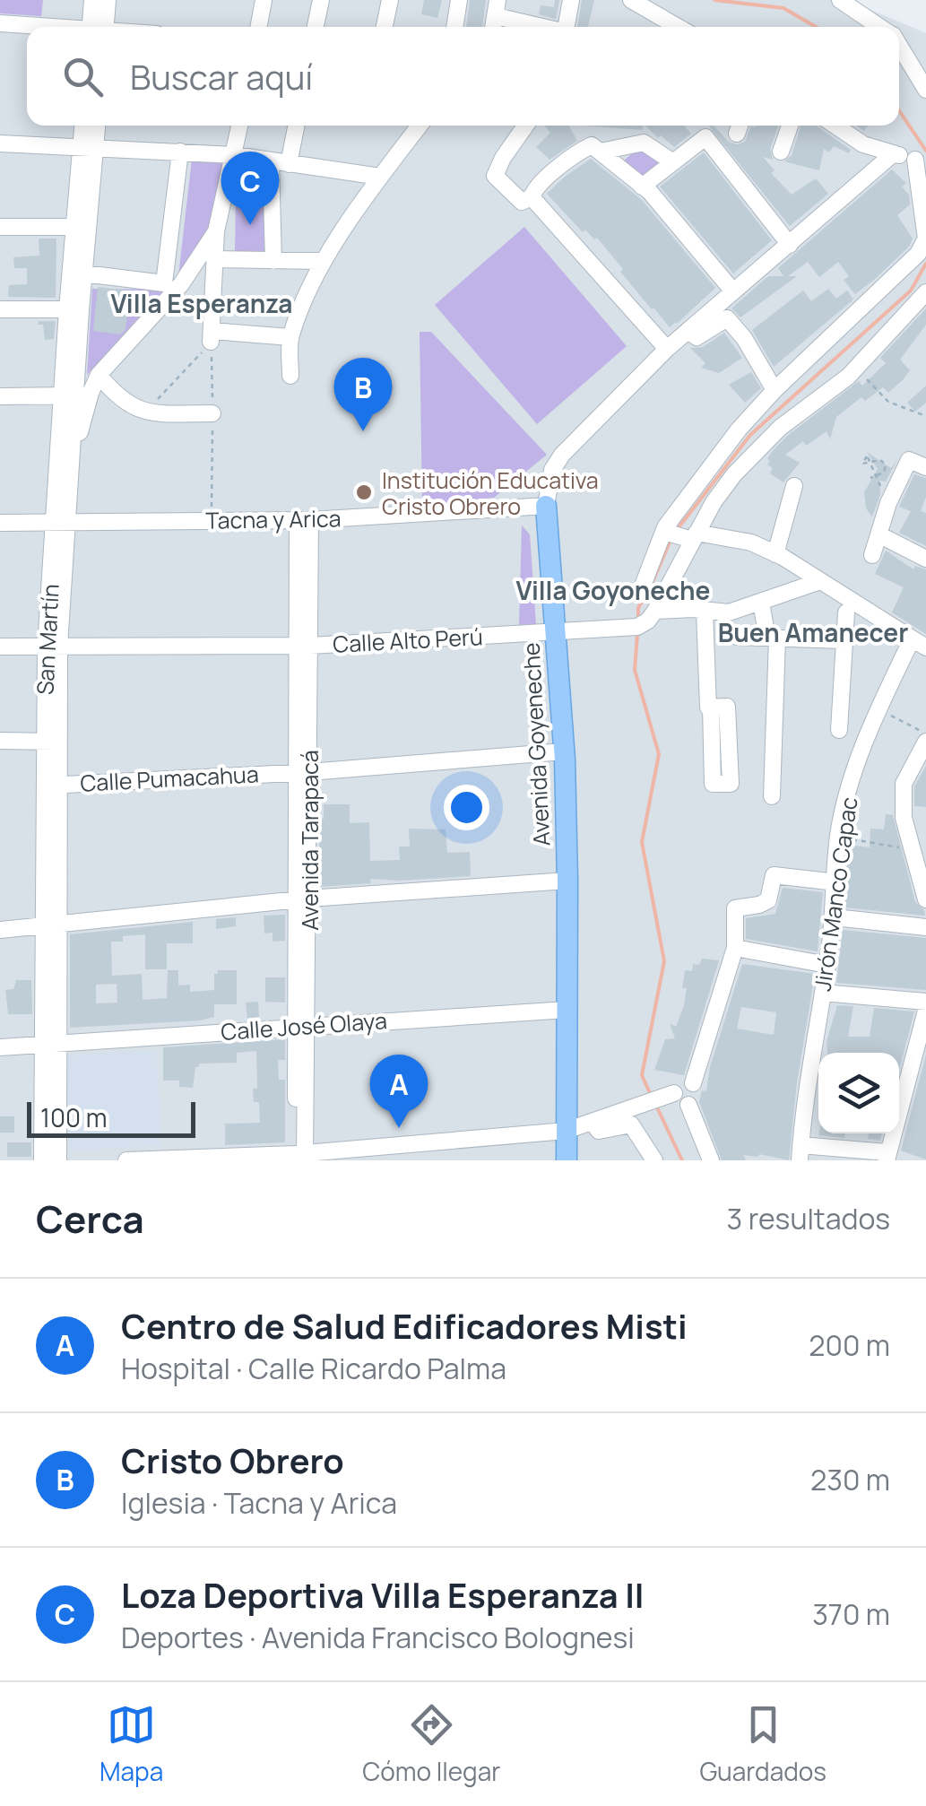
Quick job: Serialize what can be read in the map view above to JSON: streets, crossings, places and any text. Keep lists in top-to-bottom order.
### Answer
{
  "streets": {
    "main road": ["Avenida Goyeneche"],
    "street": [
      "Tacna y Arica",
      "San Martín",
      "Calle Alto Perú",
      "Calle Pumacahua",
      "Avenida Tarapacá",
      "Jirón Manco Capac",
      "Calle José Olaya"
    ]
  },
  "crossings": [
    ["Tacna y Arica", "San Martín"],
    ["Tacna y Arica", "Avenida Goyeneche"],
    ["Tacna y Arica", "Avenida Tarapacá"],
    ["San Martín", "Calle Alto Perú"],
    ["San Martín", "Calle Pumacahua"],
    ["San Martín", "Calle José Olaya"],
    ["Calle Alto Perú", "Avenida Goyeneche"],
    ["Calle Alto Perú", "Avenida Tarapacá"],
    ["Avenida Goyeneche", "Calle Pumacahua"],
    ["Avenida Goyeneche", "Calle José Olaya"],
    ["Calle Pumacahua", "Avenida Tarapacá"],
    ["Avenida Tarapacá", "Calle José Olaya"]
  ],
  "districts": ["Villa Esperanza", "Villa Goyoneche", "Buen Amanecer"],
  "places": ["Institución Educativa Cristo Obrero"],
  "scale_bar": "100 m",
  "page": {
    "search": "Buscar aquí",
    "pins": ["C", "B", "A"],
    "scale": "100 m",
    "heading": ["Cerca", "3 resultados"],
    "list": [
      {
        "mark": "A",
        "name": "Centro de Salud Edificadores Misti",
        "note": "Hospital · Calle Ricardo Palma",
        "value": "200 m"
      },
      {
        "mark": "B",
        "name": "Cristo Obrero",
        "note": "Iglesia · Tacna y Arica",
        "value": "230 m"
      },
      {
        "mark": "C",
        "name": "Loza Deportiva Villa Esperanza II",
        "note": "Deportes · Avenida Francisco Bolognesi",
        "value": "370 m"
      }
    ],
    "nav": ["Mapa", "Cómo llegar", "Guardados"]
  }
}
